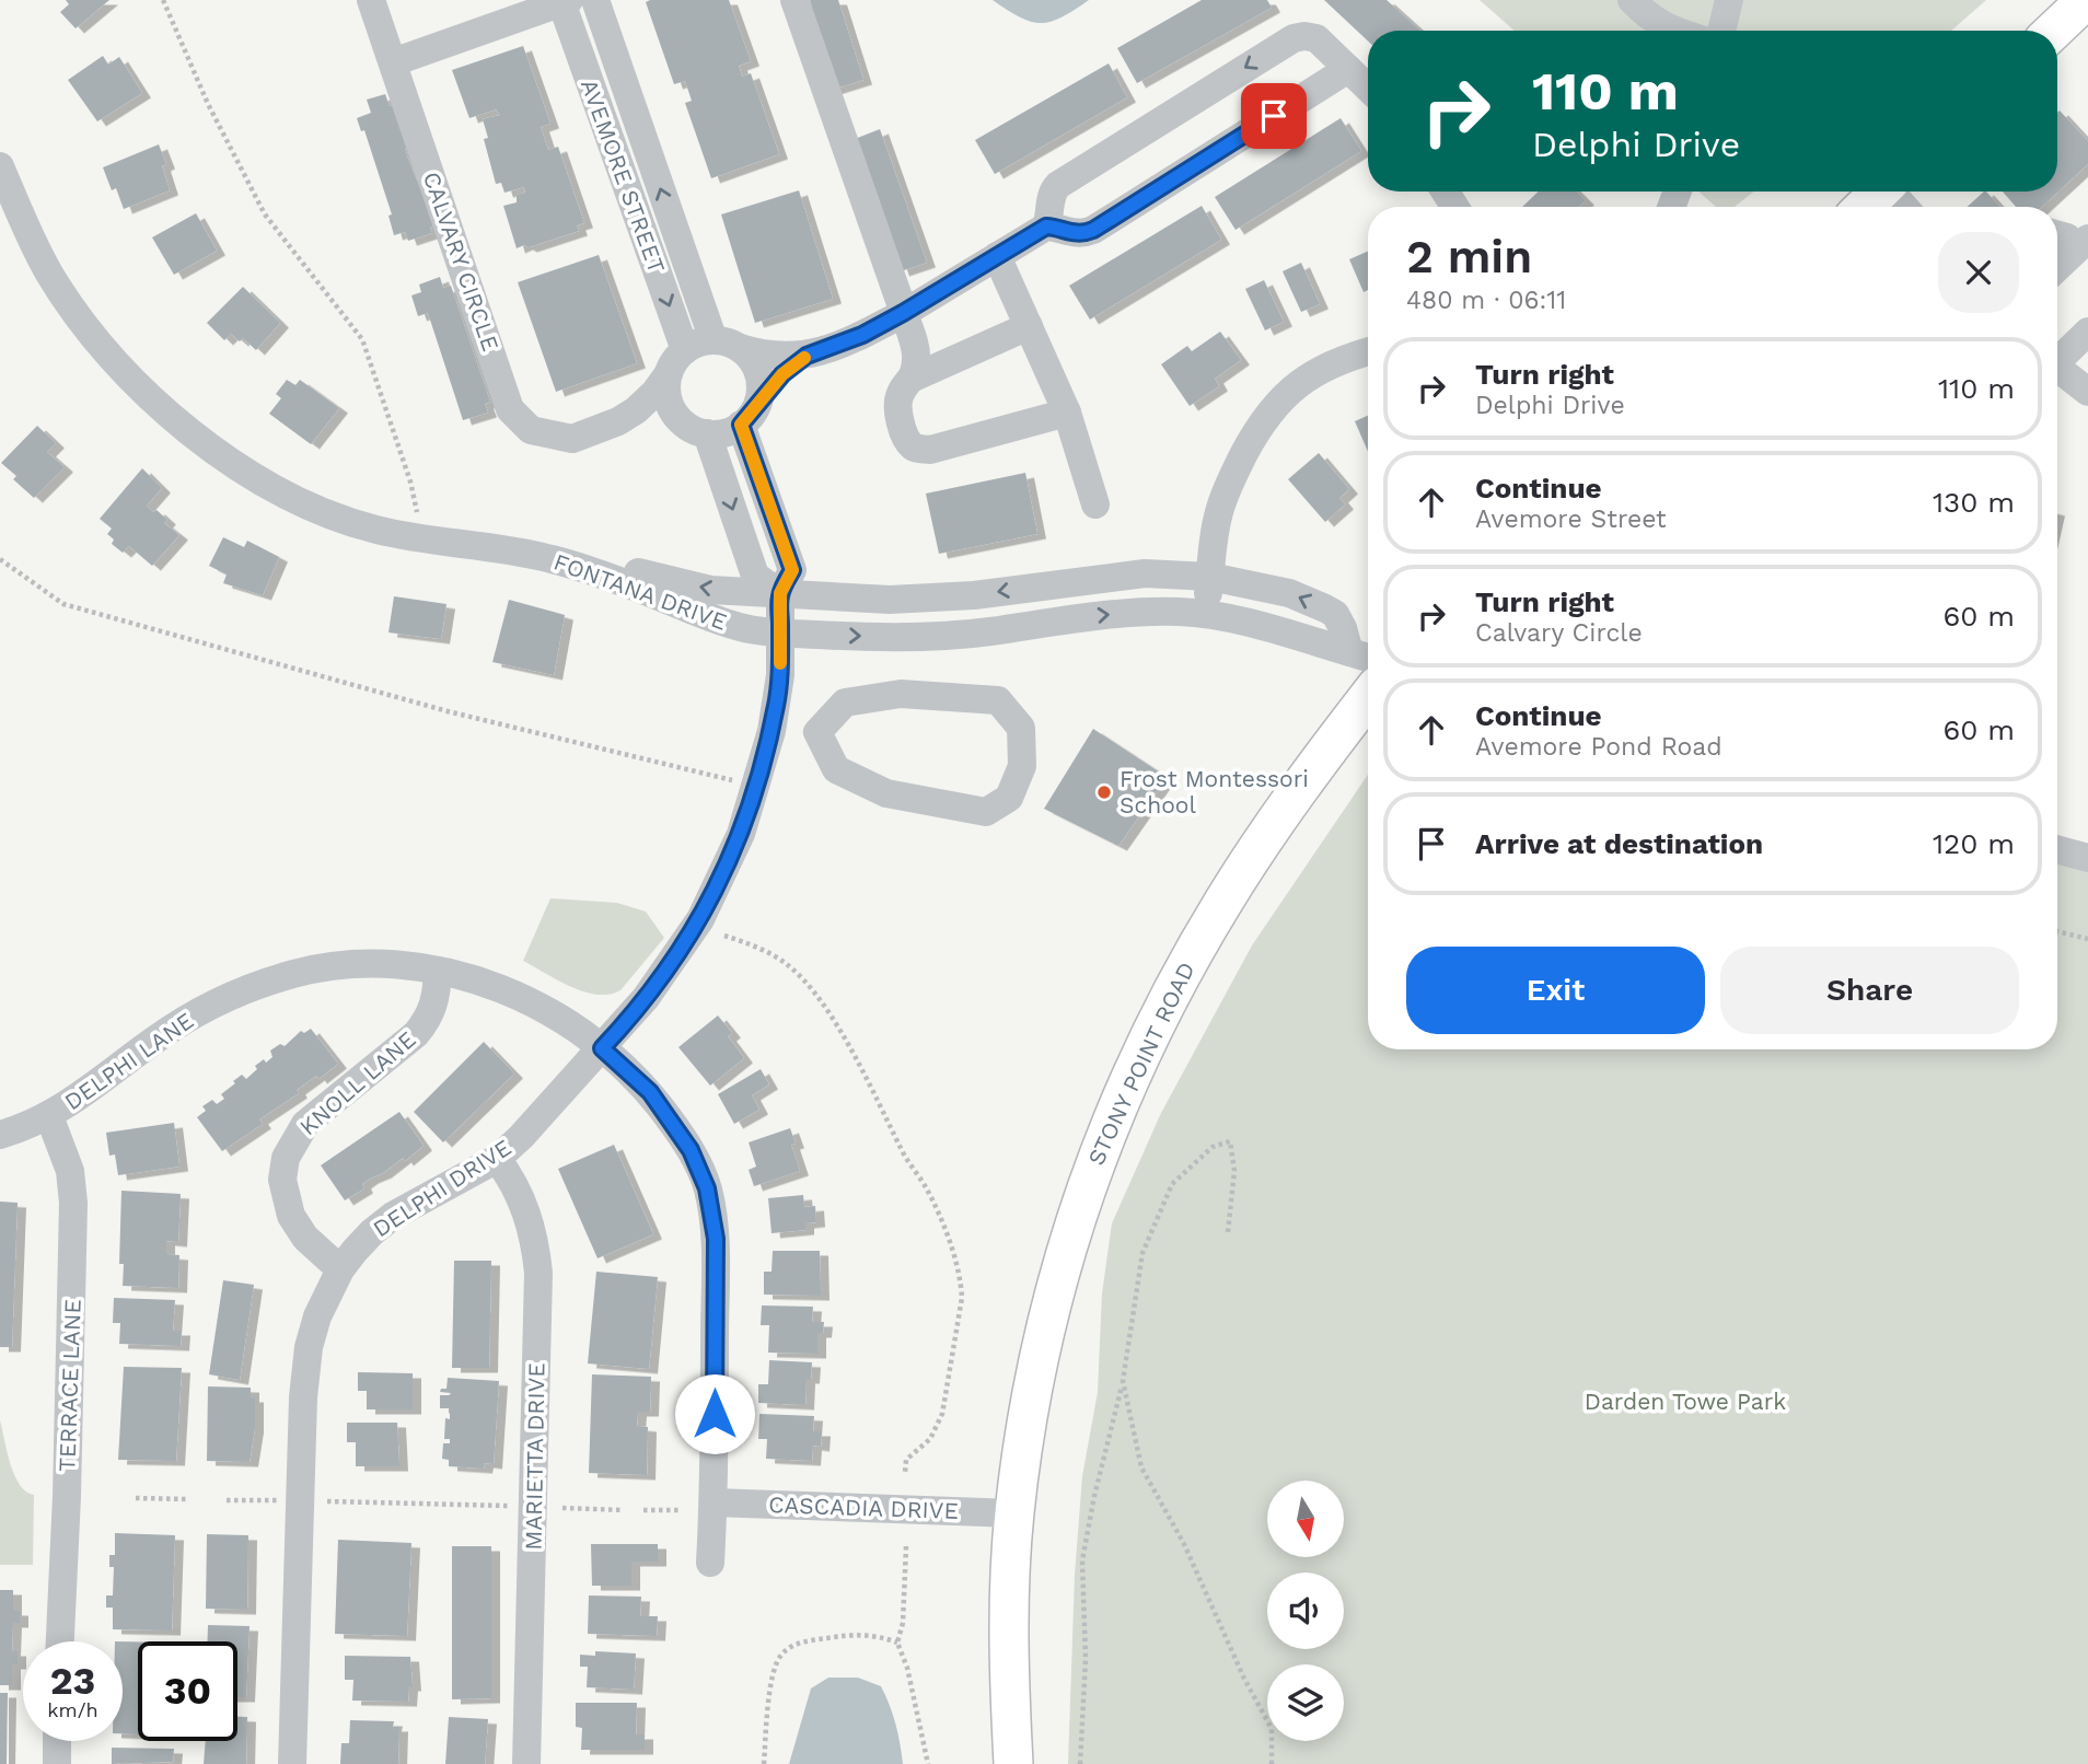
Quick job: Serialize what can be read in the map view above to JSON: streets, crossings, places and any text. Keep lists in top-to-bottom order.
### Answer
{
  "streets": {
    "main road": ["STONY POINT ROAD"],
    "street": [
      "AVEMORE STREET",
      "CALVARY CIRCLE",
      "FONTANA DRIVE",
      "DELPHI LANE",
      "KNOLL LANE",
      "DELPHI DRIVE",
      "TERRACE LANE",
      "MARIETTA DRIVE",
      "CASCADIA DRIVE"
    ]
  },
  "crossings": [
    ["AVEMORE STREET", "CALVARY CIRCLE"],
    ["FONTANA DRIVE", "DELPHI DRIVE"],
    ["DELPHI LANE", "KNOLL LANE"],
    ["DELPHI LANE", "DELPHI DRIVE"],
    ["DELPHI LANE", "TERRACE LANE"],
    ["DELPHI LANE", "CASCADIA DRIVE"],
    ["STONY POINT ROAD", "CASCADIA DRIVE"],
    ["KNOLL LANE", "DELPHI DRIVE"],
    ["DELPHI DRIVE", "MARIETTA DRIVE"]
  ],
  "parks": ["Darden Towe Park"],
  "places": ["Frost Montessori School"],
  "north": "bottom",
  "page": {
    "turn": ["110 m", "Delphi Drive"],
    "heading": ["2 min", "480 m · 06:11"],
    "list": [
      {
        "name": "Turn right",
        "note": "Delphi Drive",
        "value": "110 m"
      },
      {
        "name": "Continue",
        "note": "Avemore Street",
        "value": "130 m"
      },
      {
        "name": "Turn right",
        "note": "Calvary Circle",
        "value": "60 m"
      },
      {
        "name": "Continue",
        "note": "Avemore Pond Road",
        "value": "60 m"
      },
      {
        "name": "Arrive at destination",
        "value": "120 m"
      }
    ],
    "buttons": ["Exit", "Share"],
    "speed": "23 km/h",
    "limit": "30"
  }
}
